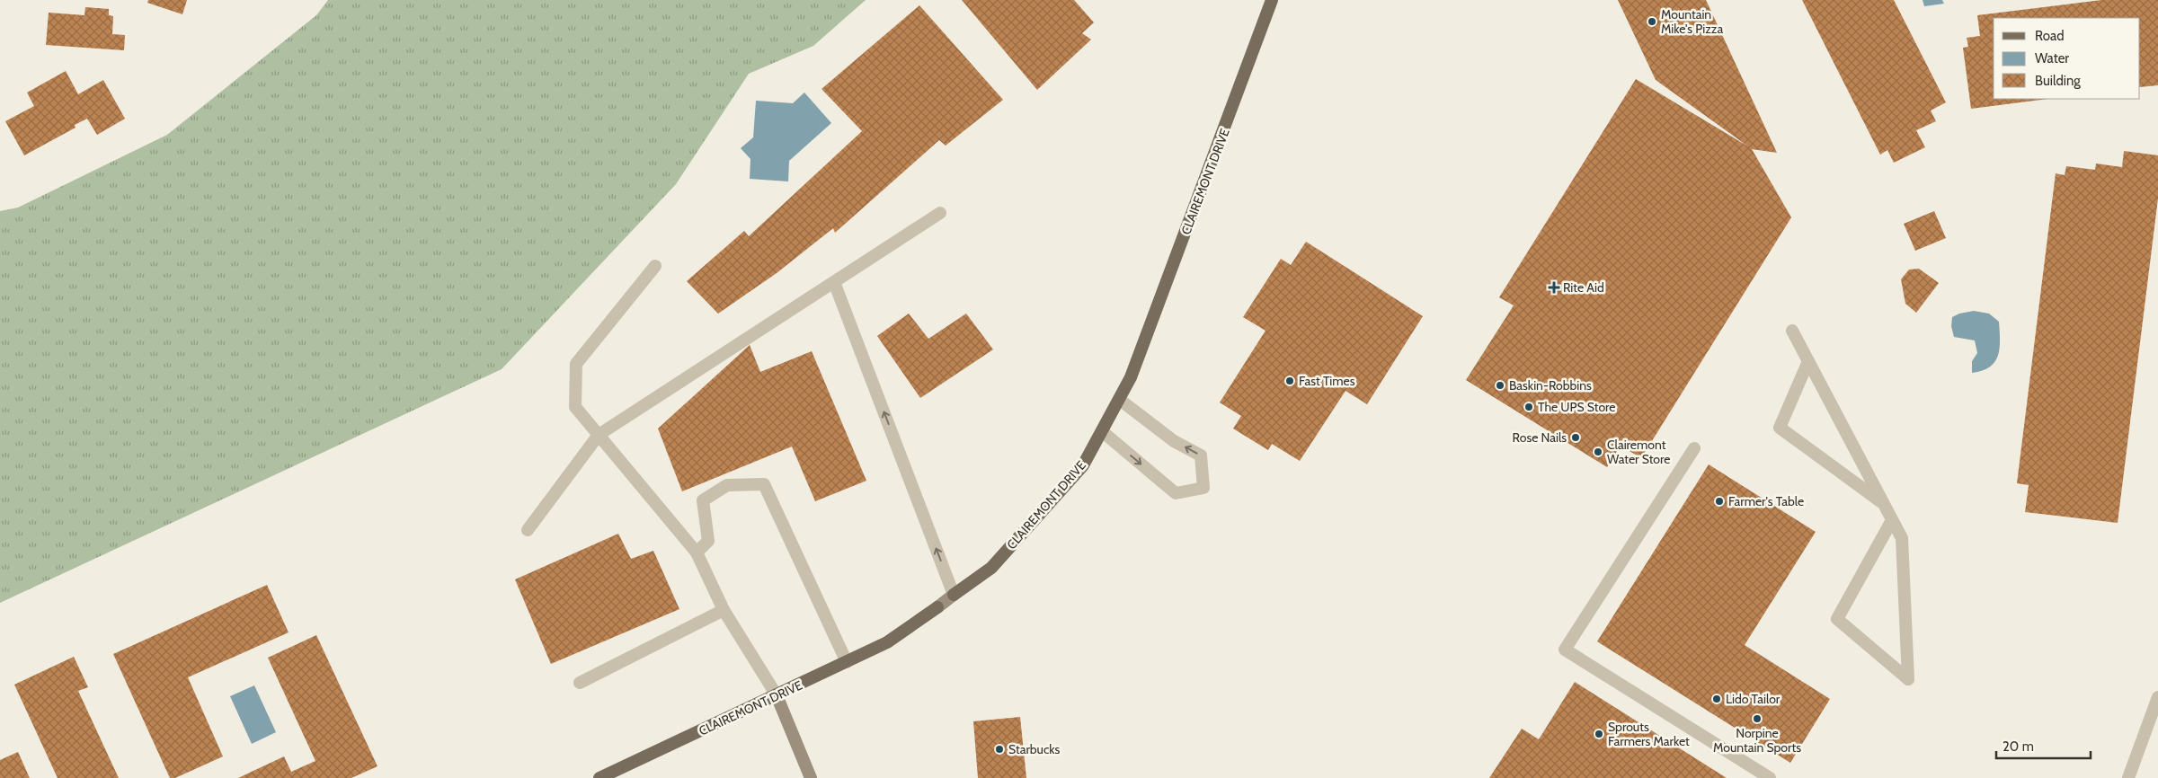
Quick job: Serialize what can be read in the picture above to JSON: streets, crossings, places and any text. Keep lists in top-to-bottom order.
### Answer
{
  "streets": {
    "main road": ["CLAIREMONT DRIVE"]
  },
  "places": {
    "other": [
      "Mountain Mike's Pizza",
      "Fast Times",
      "Baskin-Robbins",
      "The UPS Store",
      "Rose Nails",
      "Clairemont Water Store",
      "Farmer's Table",
      "Lido Tailor",
      "Norpine Mountain Sports",
      "Sprouts Farmers Market",
      "Starbucks"
    ],
    "health": ["Rite Aid"]
  },
  "legend": ["Road", "Water", "Building"],
  "scale_bar": "20 m"
}
